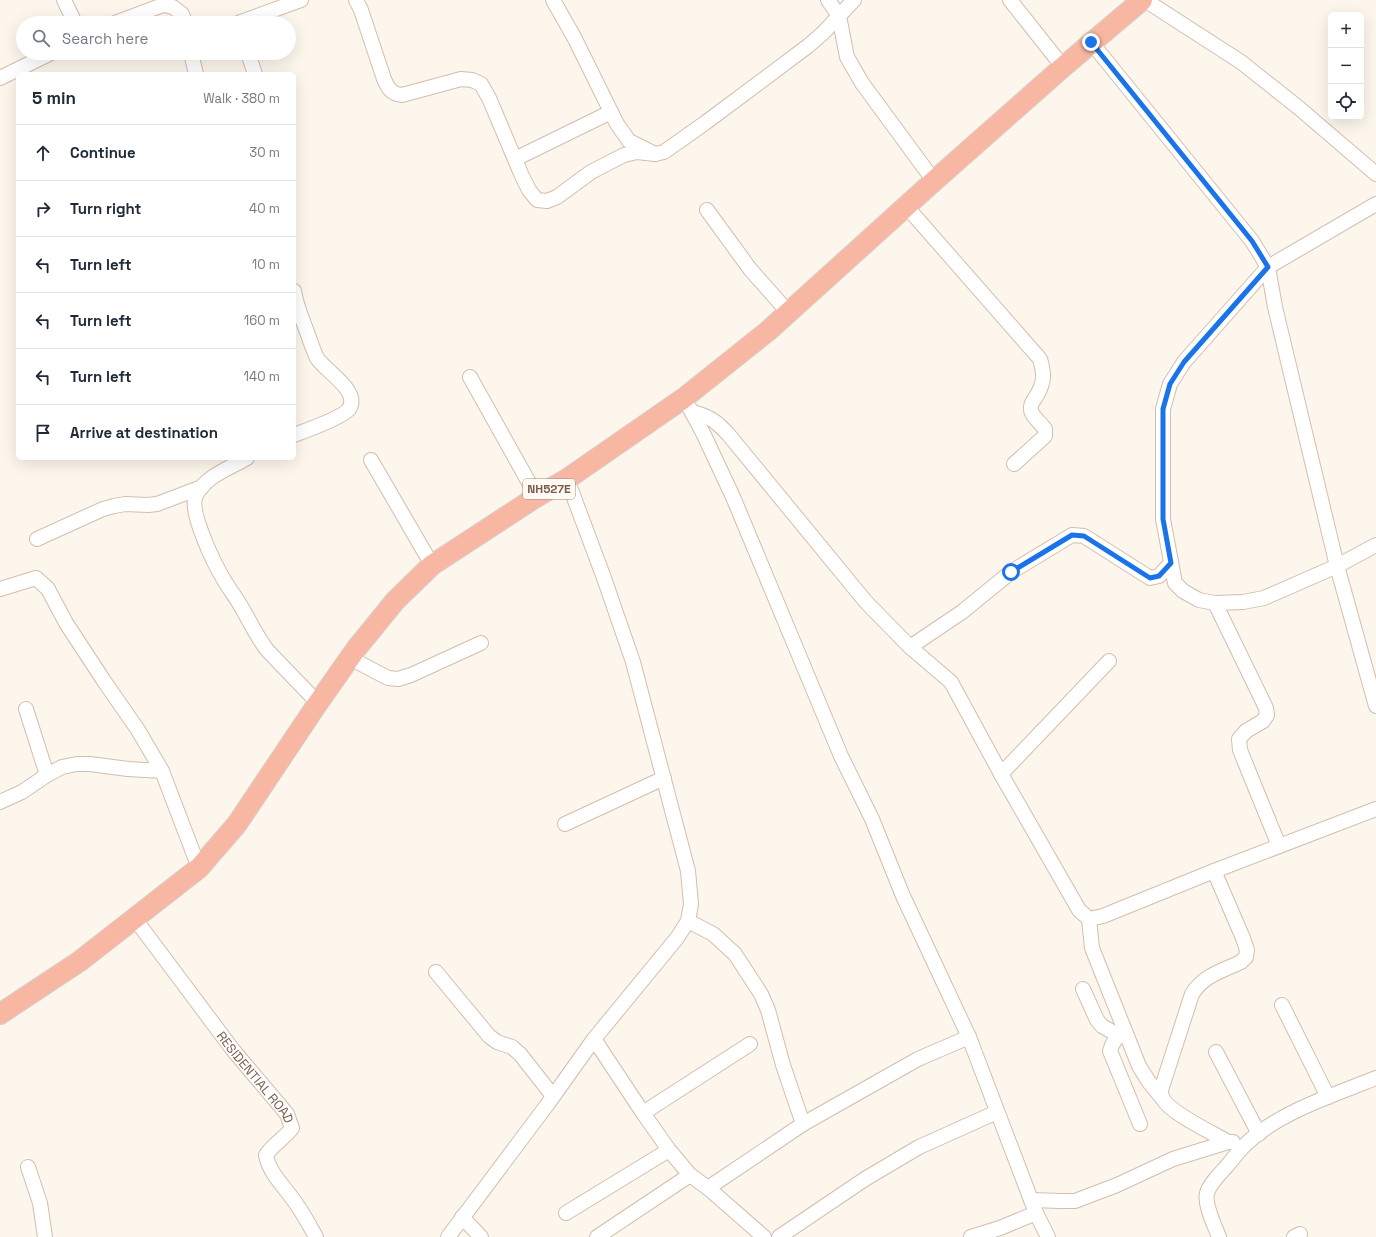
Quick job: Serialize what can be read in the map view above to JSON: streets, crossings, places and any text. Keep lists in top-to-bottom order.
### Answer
{
  "streets": {
    "highway": ["NH527E"],
    "street": ["RESIDENTIAL ROAD"]
  },
  "crossings": [
    ["NH527E", "RESIDENTIAL ROAD"]
  ],
  "page": {
    "map_buttons": ["+", "−"],
    "search": "Search here",
    "heading": ["5 min", "Walk · 380 m"],
    "list": [
      ["Continue", "30 m"],
      ["Turn right", "40 m"],
      ["Turn left", "10 m"],
      ["Turn left", "160 m"],
      ["Turn left", "140 m"],
      "Arrive at destination"
    ]
  }
}
